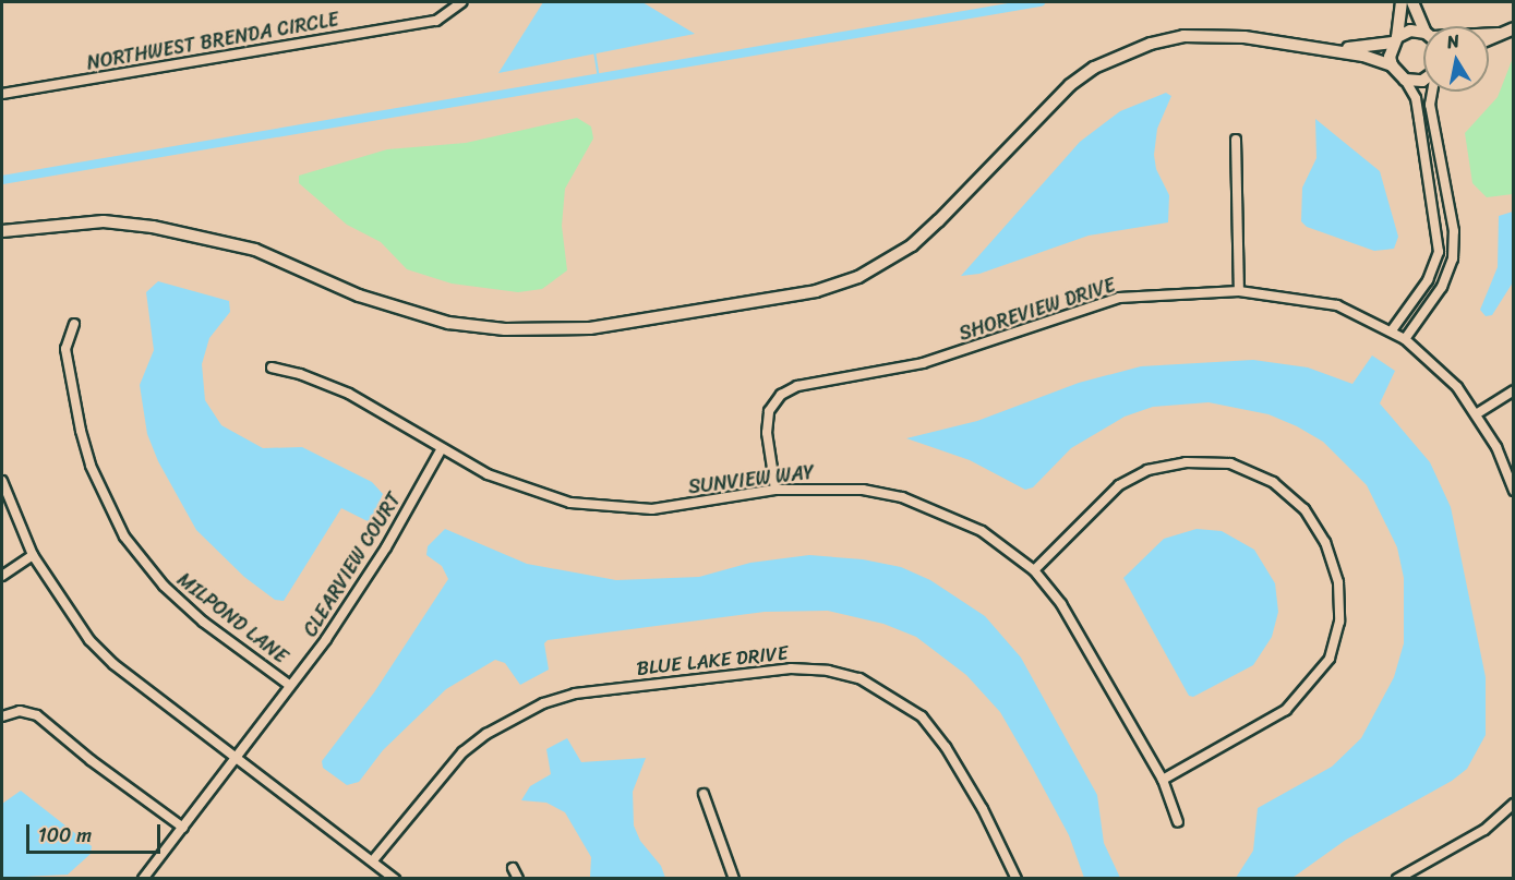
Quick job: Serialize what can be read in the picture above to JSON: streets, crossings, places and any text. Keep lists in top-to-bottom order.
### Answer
{
  "streets": {
    "street": [
      "NORTHWEST BRENDA CIRCLE",
      "SHOREVIEW DRIVE",
      "SUNVIEW WAY",
      "CLEARVIEW COURT",
      "MILPOND LANE",
      "BLUE LAKE DRIVE"
    ]
  },
  "crossings": [
    ["SHOREVIEW DRIVE", "SUNVIEW WAY"],
    ["SUNVIEW WAY", "CLEARVIEW COURT"],
    ["CLEARVIEW COURT", "MILPOND LANE"]
  ],
  "scale_bar": "100 m",
  "north": "top"
}
